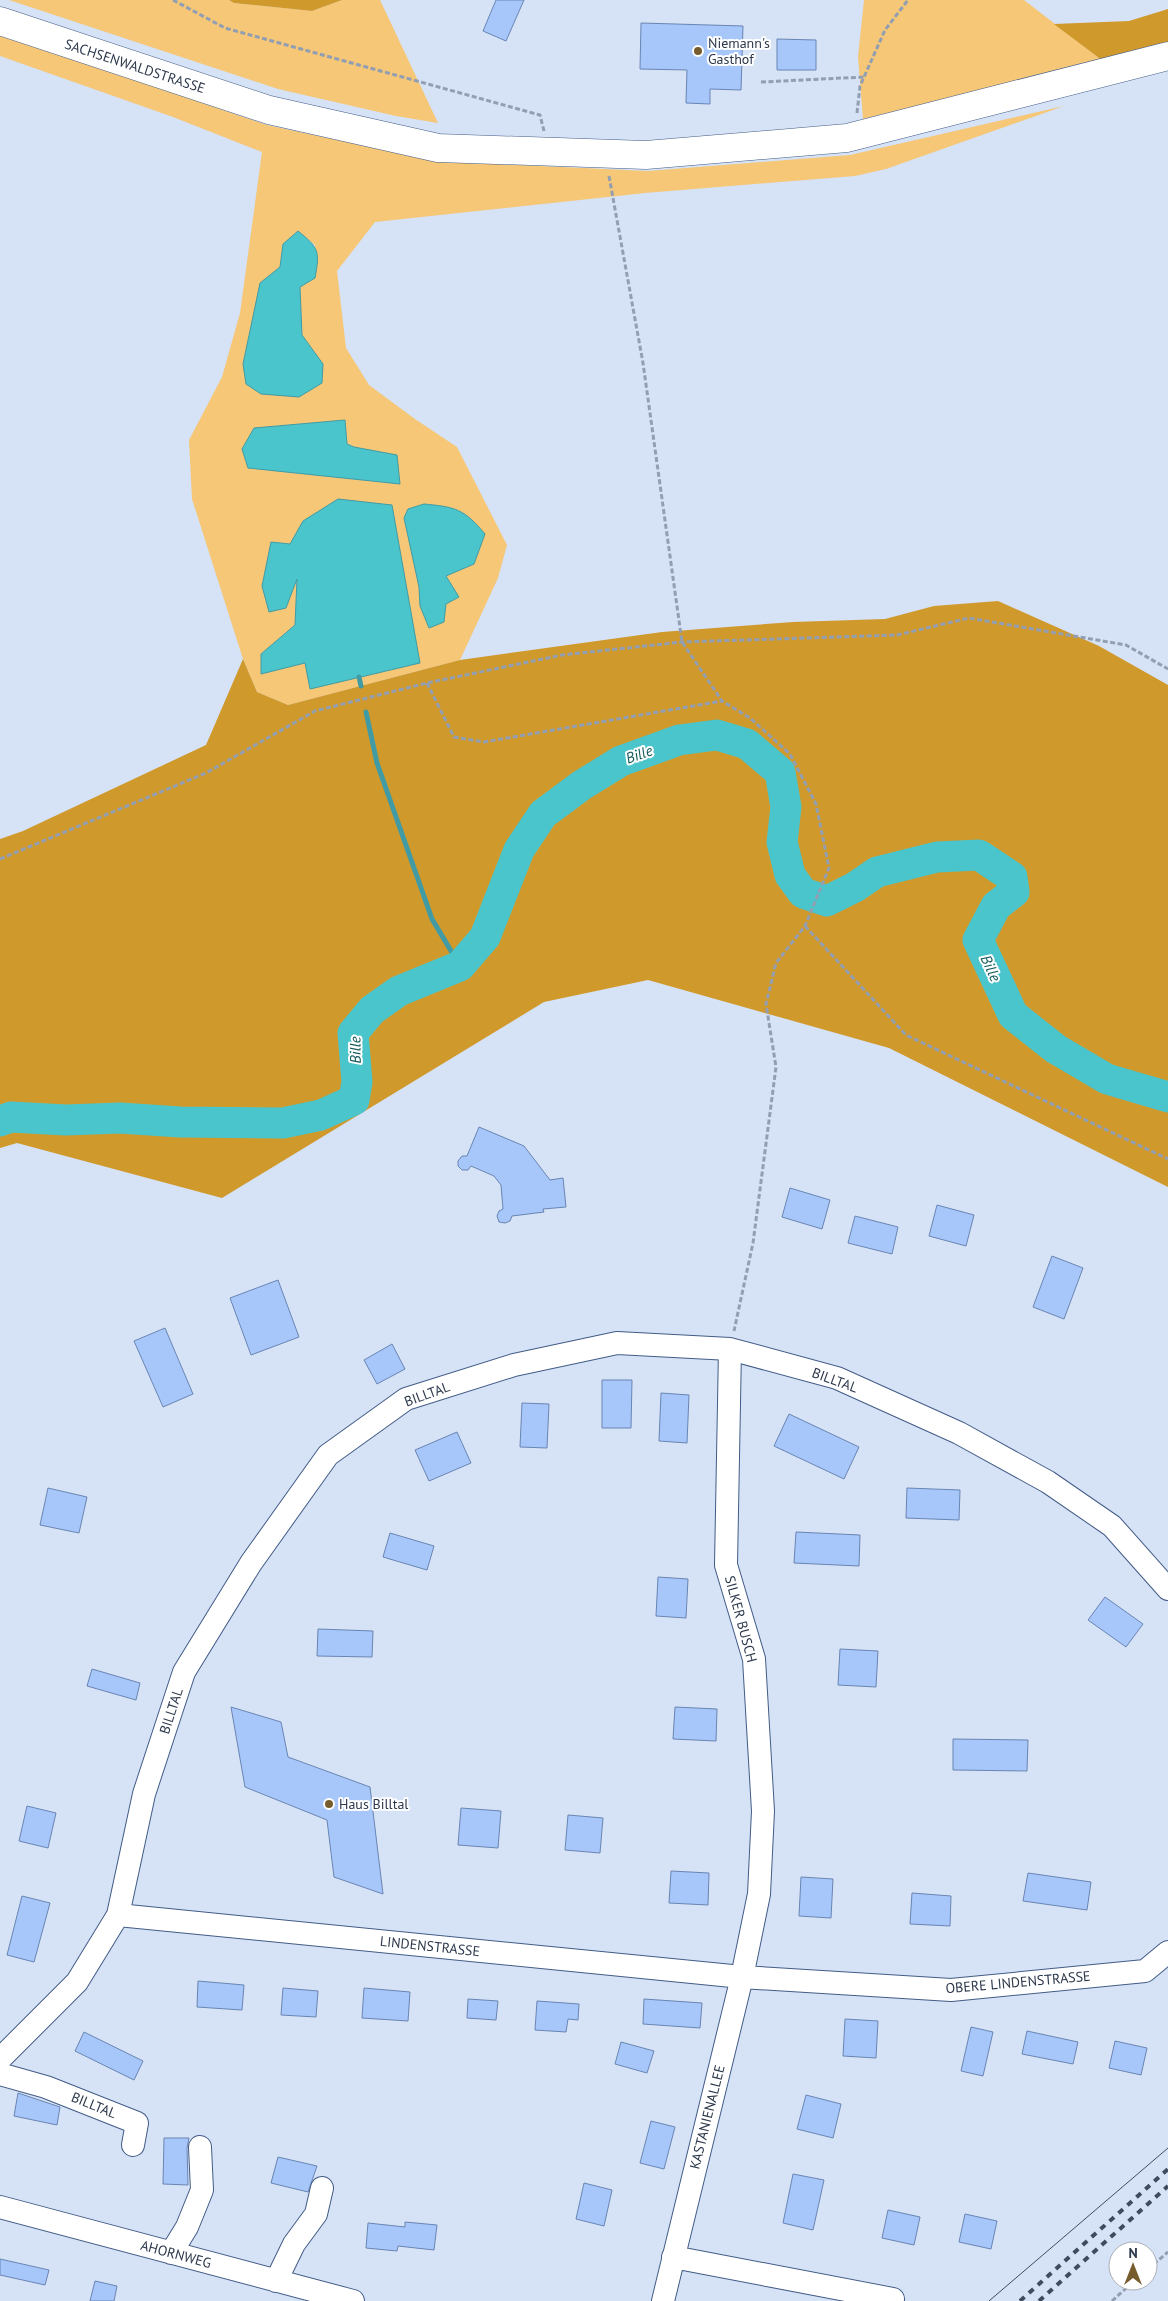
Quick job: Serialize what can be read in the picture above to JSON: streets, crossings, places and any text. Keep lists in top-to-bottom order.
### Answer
{
  "streets": {
    "main road": ["SACHSENWALDSTRASSE"],
    "street": [
      "BILLTAL",
      "SILKER BUSCH",
      "LINDENSTRASSE",
      "OBERE LINDENSTRASSE",
      "KASTANIENALLEE",
      "AHORNWEG"
    ]
  },
  "crossings": [
    ["BILLTAL", "SILKER BUSCH"],
    ["BILLTAL", "LINDENSTRASSE"],
    ["SILKER BUSCH", "LINDENSTRASSE"],
    ["SILKER BUSCH", "OBERE LINDENSTRASSE"],
    ["SILKER BUSCH", "KASTANIENALLEE"],
    ["LINDENSTRASSE", "OBERE LINDENSTRASSE"],
    ["LINDENSTRASSE", "KASTANIENALLEE"],
    ["OBERE LINDENSTRASSE", "KASTANIENALLEE"]
  ],
  "water": ["Bille"],
  "places": ["Niemann's Gasthof", "Haus Billtal"],
  "north": "top"
}
